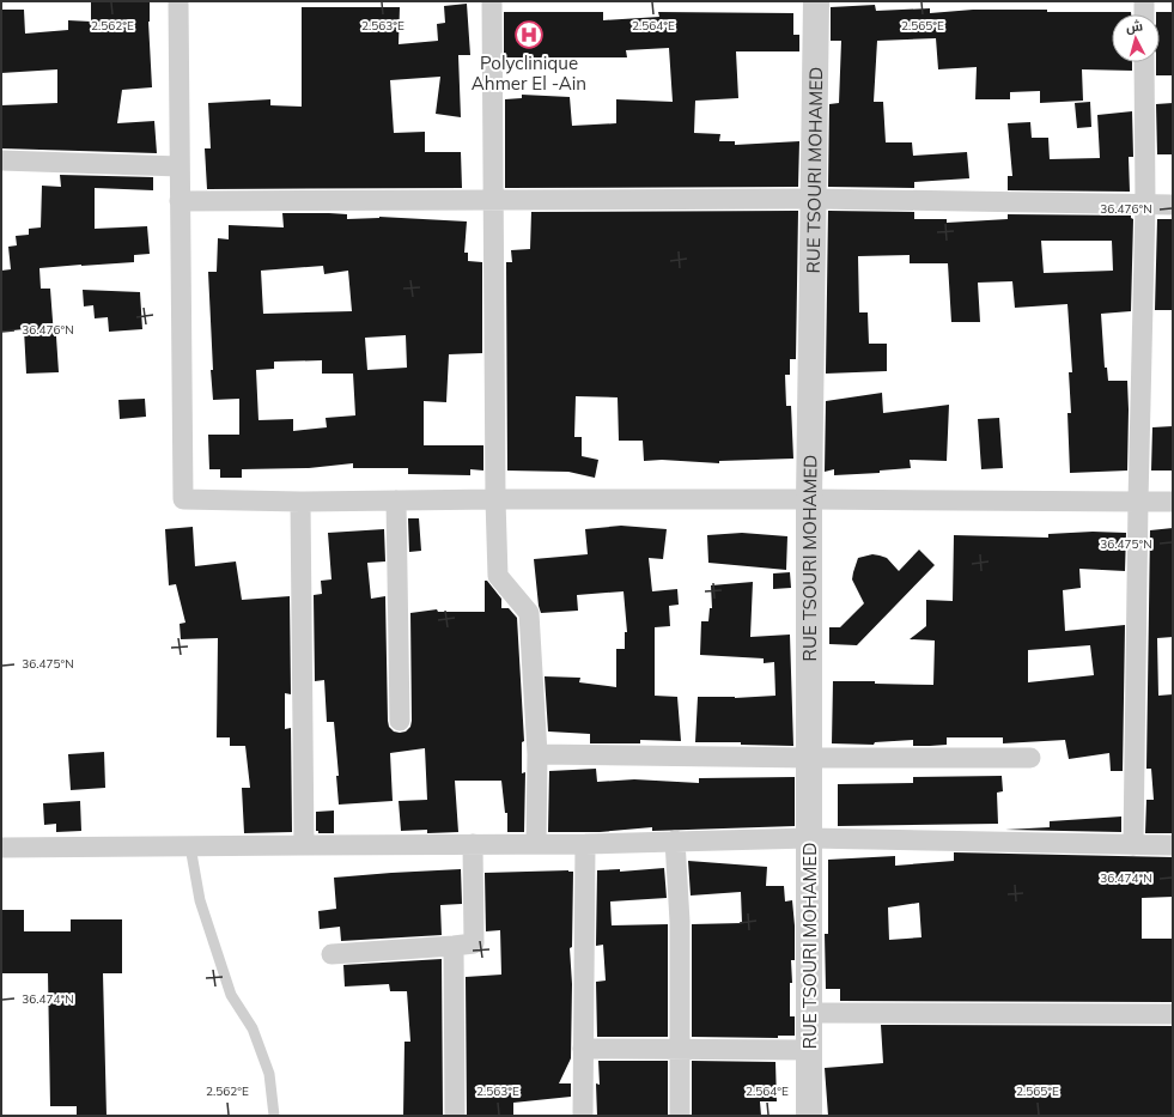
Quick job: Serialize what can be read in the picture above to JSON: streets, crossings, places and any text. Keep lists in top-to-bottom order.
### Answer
{
  "streets": {
    "street": ["RUE TSOURI MOHAMED"]
  },
  "places": {
    "hospital": ["Polyclinique Ahmer El -Ain"]
  },
  "north": "top",
  "coordinates": [
    "2.562°E",
    "2.563°E",
    "2.564°E",
    "2.565°E",
    "36.476°N",
    "36.475°N",
    "36.474°N"
  ]
}
